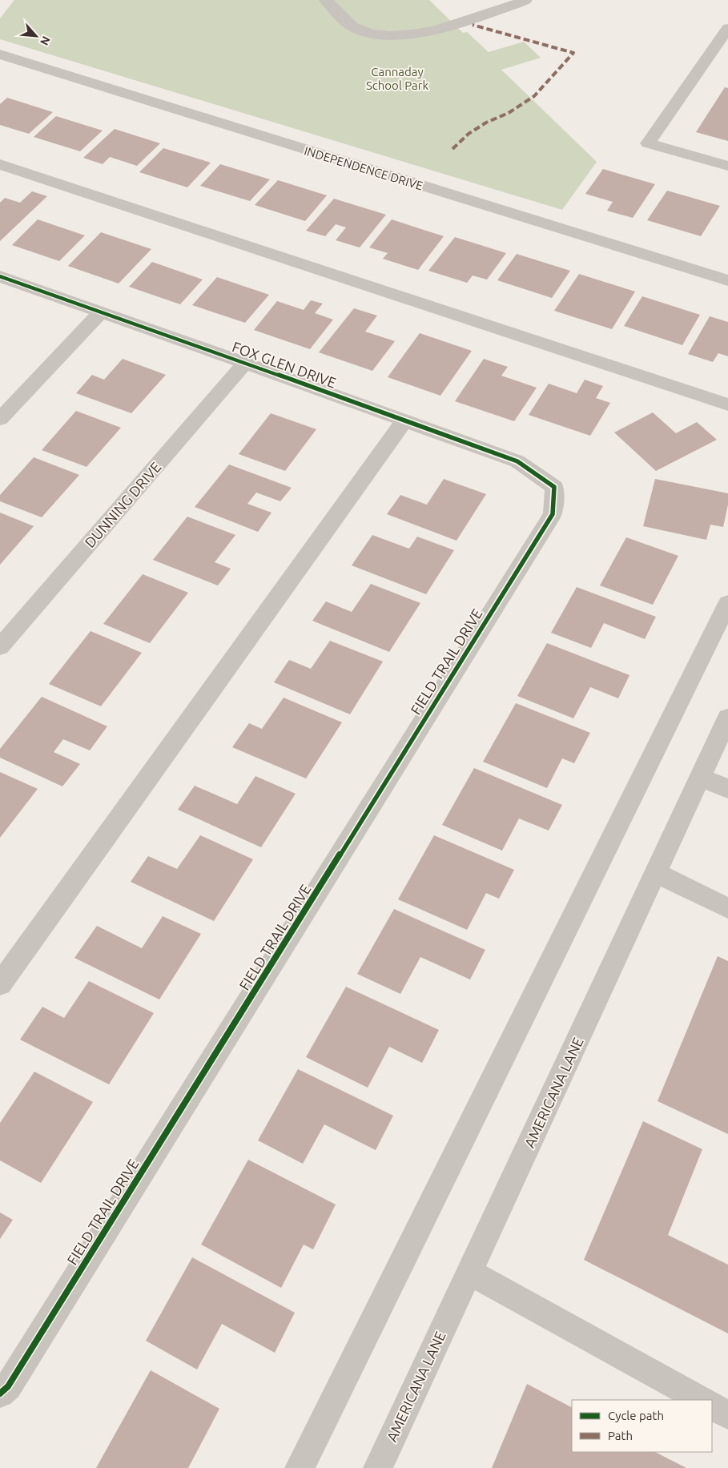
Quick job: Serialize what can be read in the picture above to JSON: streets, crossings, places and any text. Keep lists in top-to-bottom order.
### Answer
{
  "streets": {
    "street": [
      "INDEPENDENCE DRIVE",
      "FOX GLEN DRIVE",
      "DUNNING DRIVE",
      "FIELD TRAIL DRIVE",
      "AMERICANA LANE"
    ]
  },
  "crossings": [
    ["FOX GLEN DRIVE", "DUNNING DRIVE"],
    ["FOX GLEN DRIVE", "FIELD TRAIL DRIVE"]
  ],
  "parks": ["Cannaday School Park"],
  "legend": ["Cycle path", "Path"],
  "north": "bottom right"
}
